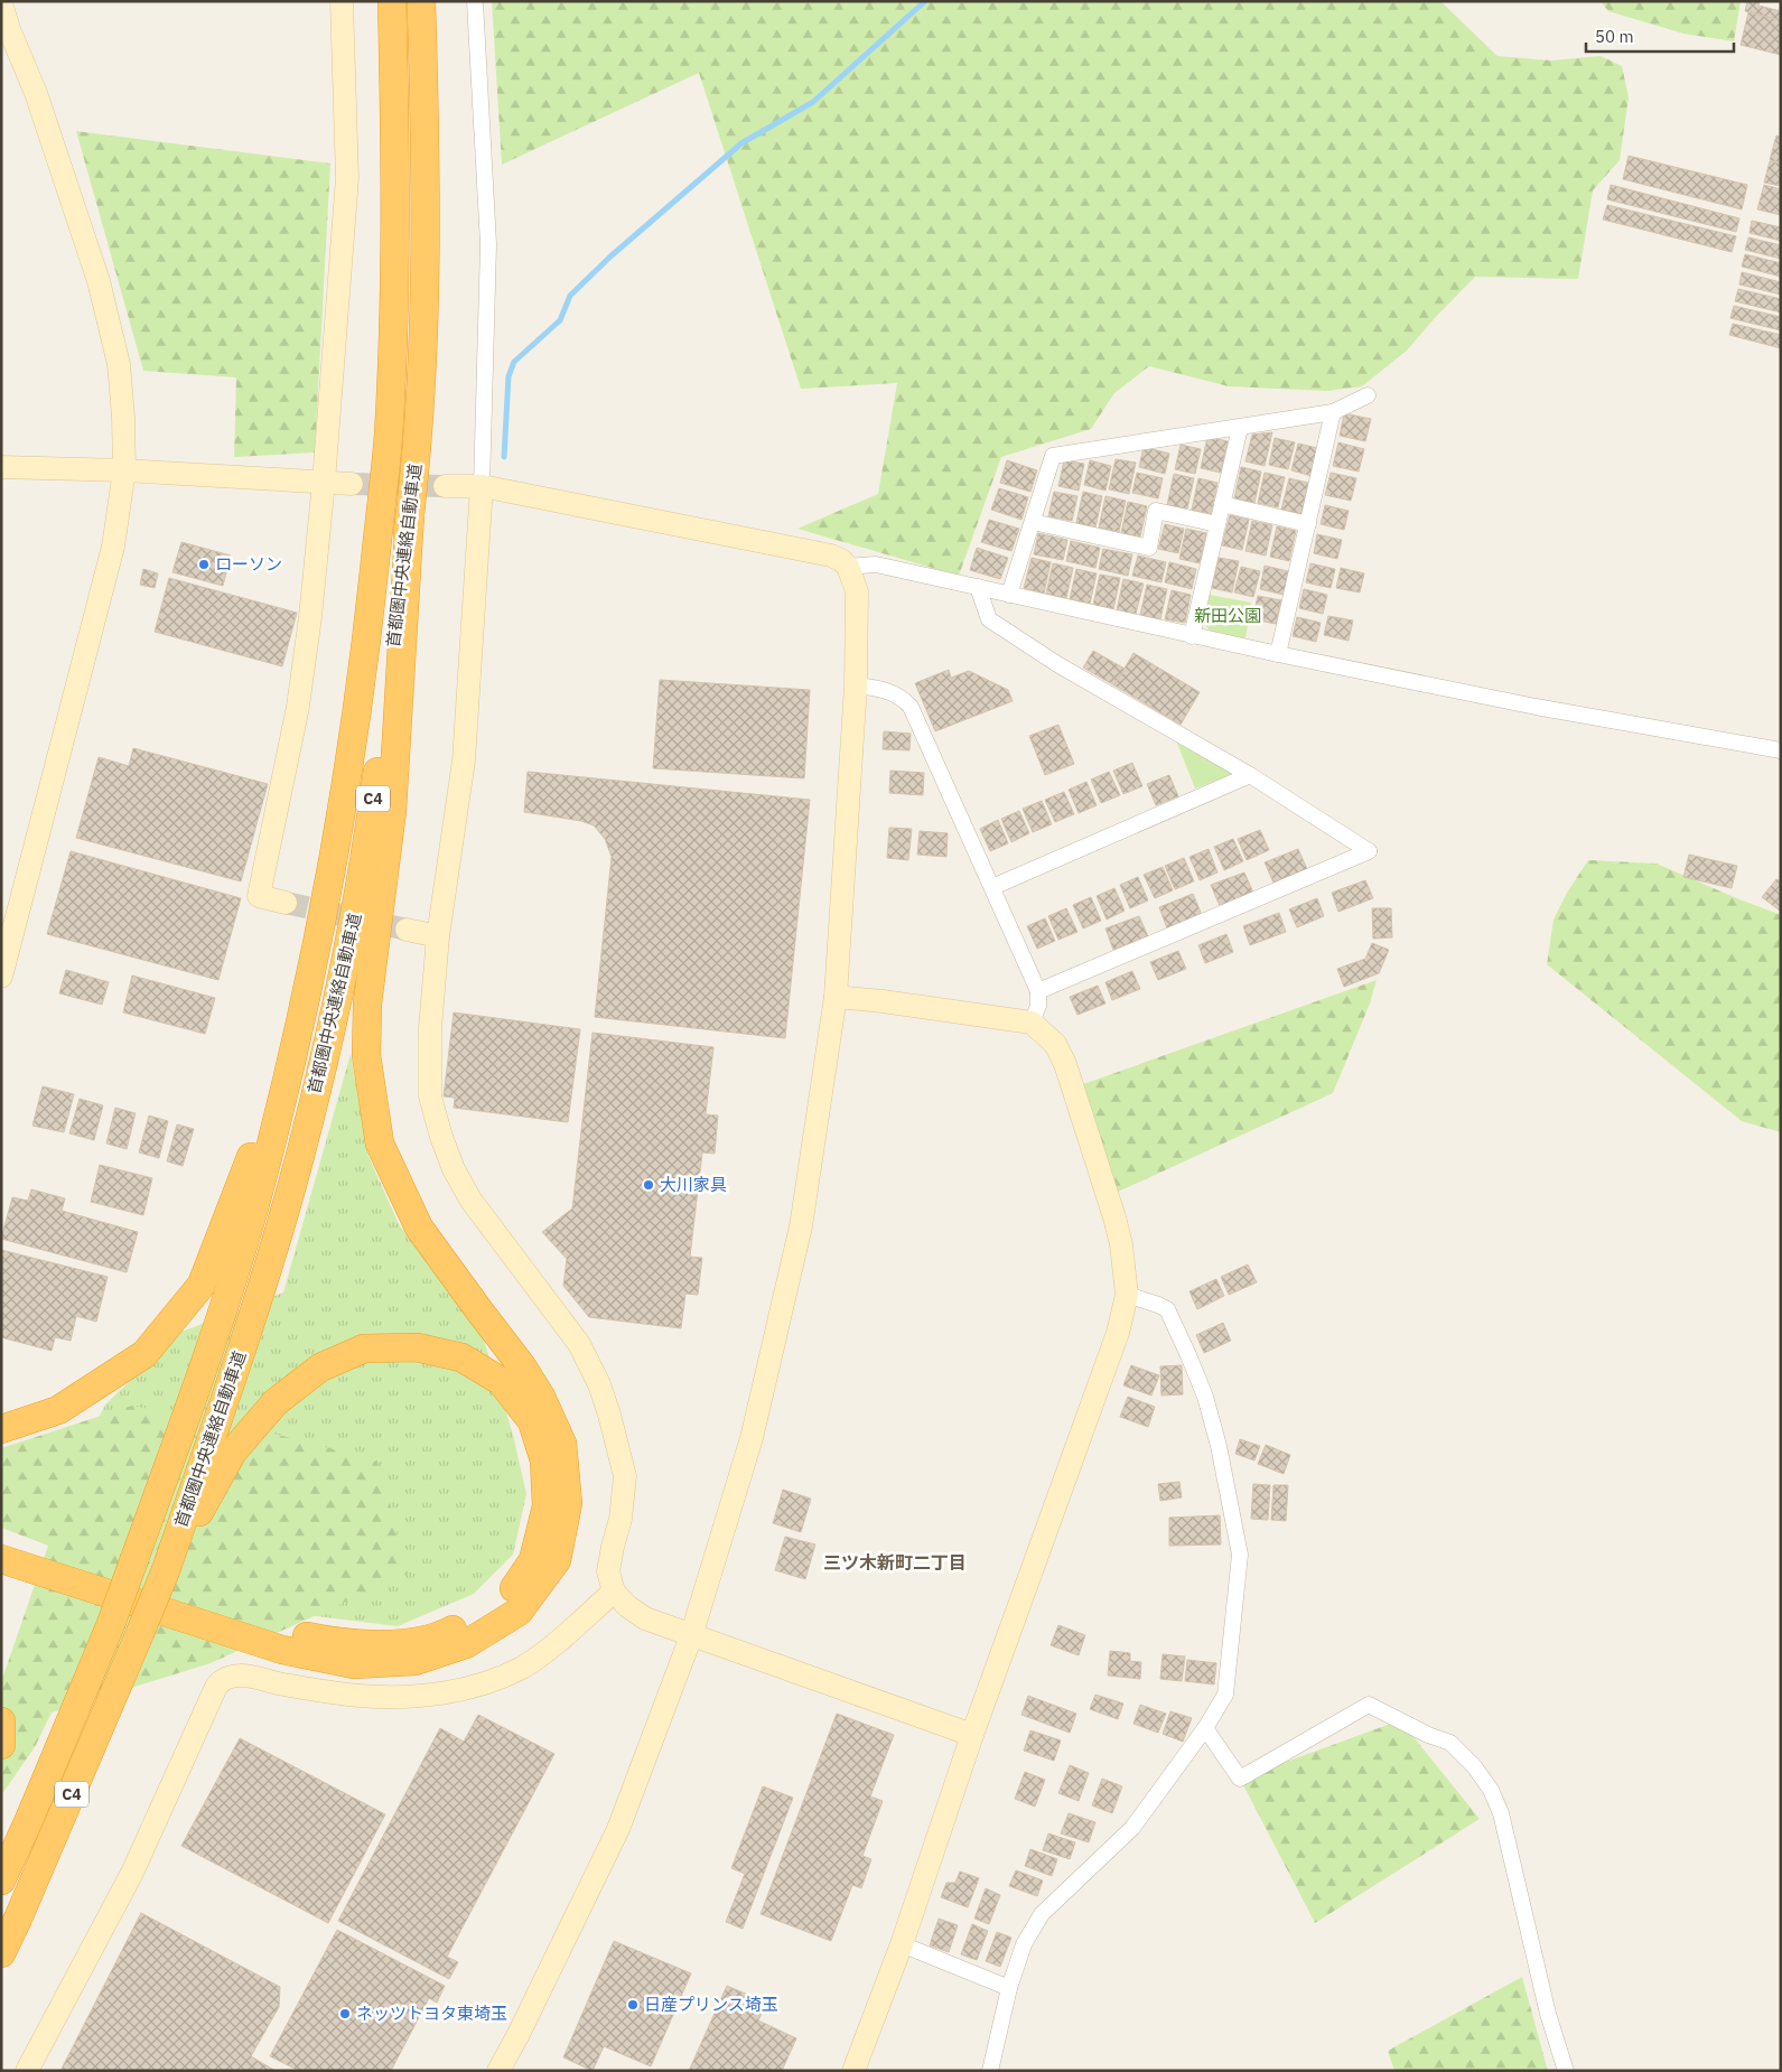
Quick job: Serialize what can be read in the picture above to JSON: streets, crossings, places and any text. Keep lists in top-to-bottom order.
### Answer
{
  "streets": {
    "highway": ["首都圏中央連絡自動車道", "C4"]
  },
  "districts": ["三ツ木新町二丁目"],
  "parks": ["新田公園"],
  "places": [
    "ローソン",
    "大川家具",
    "日産プリンス埼玉",
    "ネッツトヨタ東埼玉"
  ],
  "scale_bar": "50 m"
}
